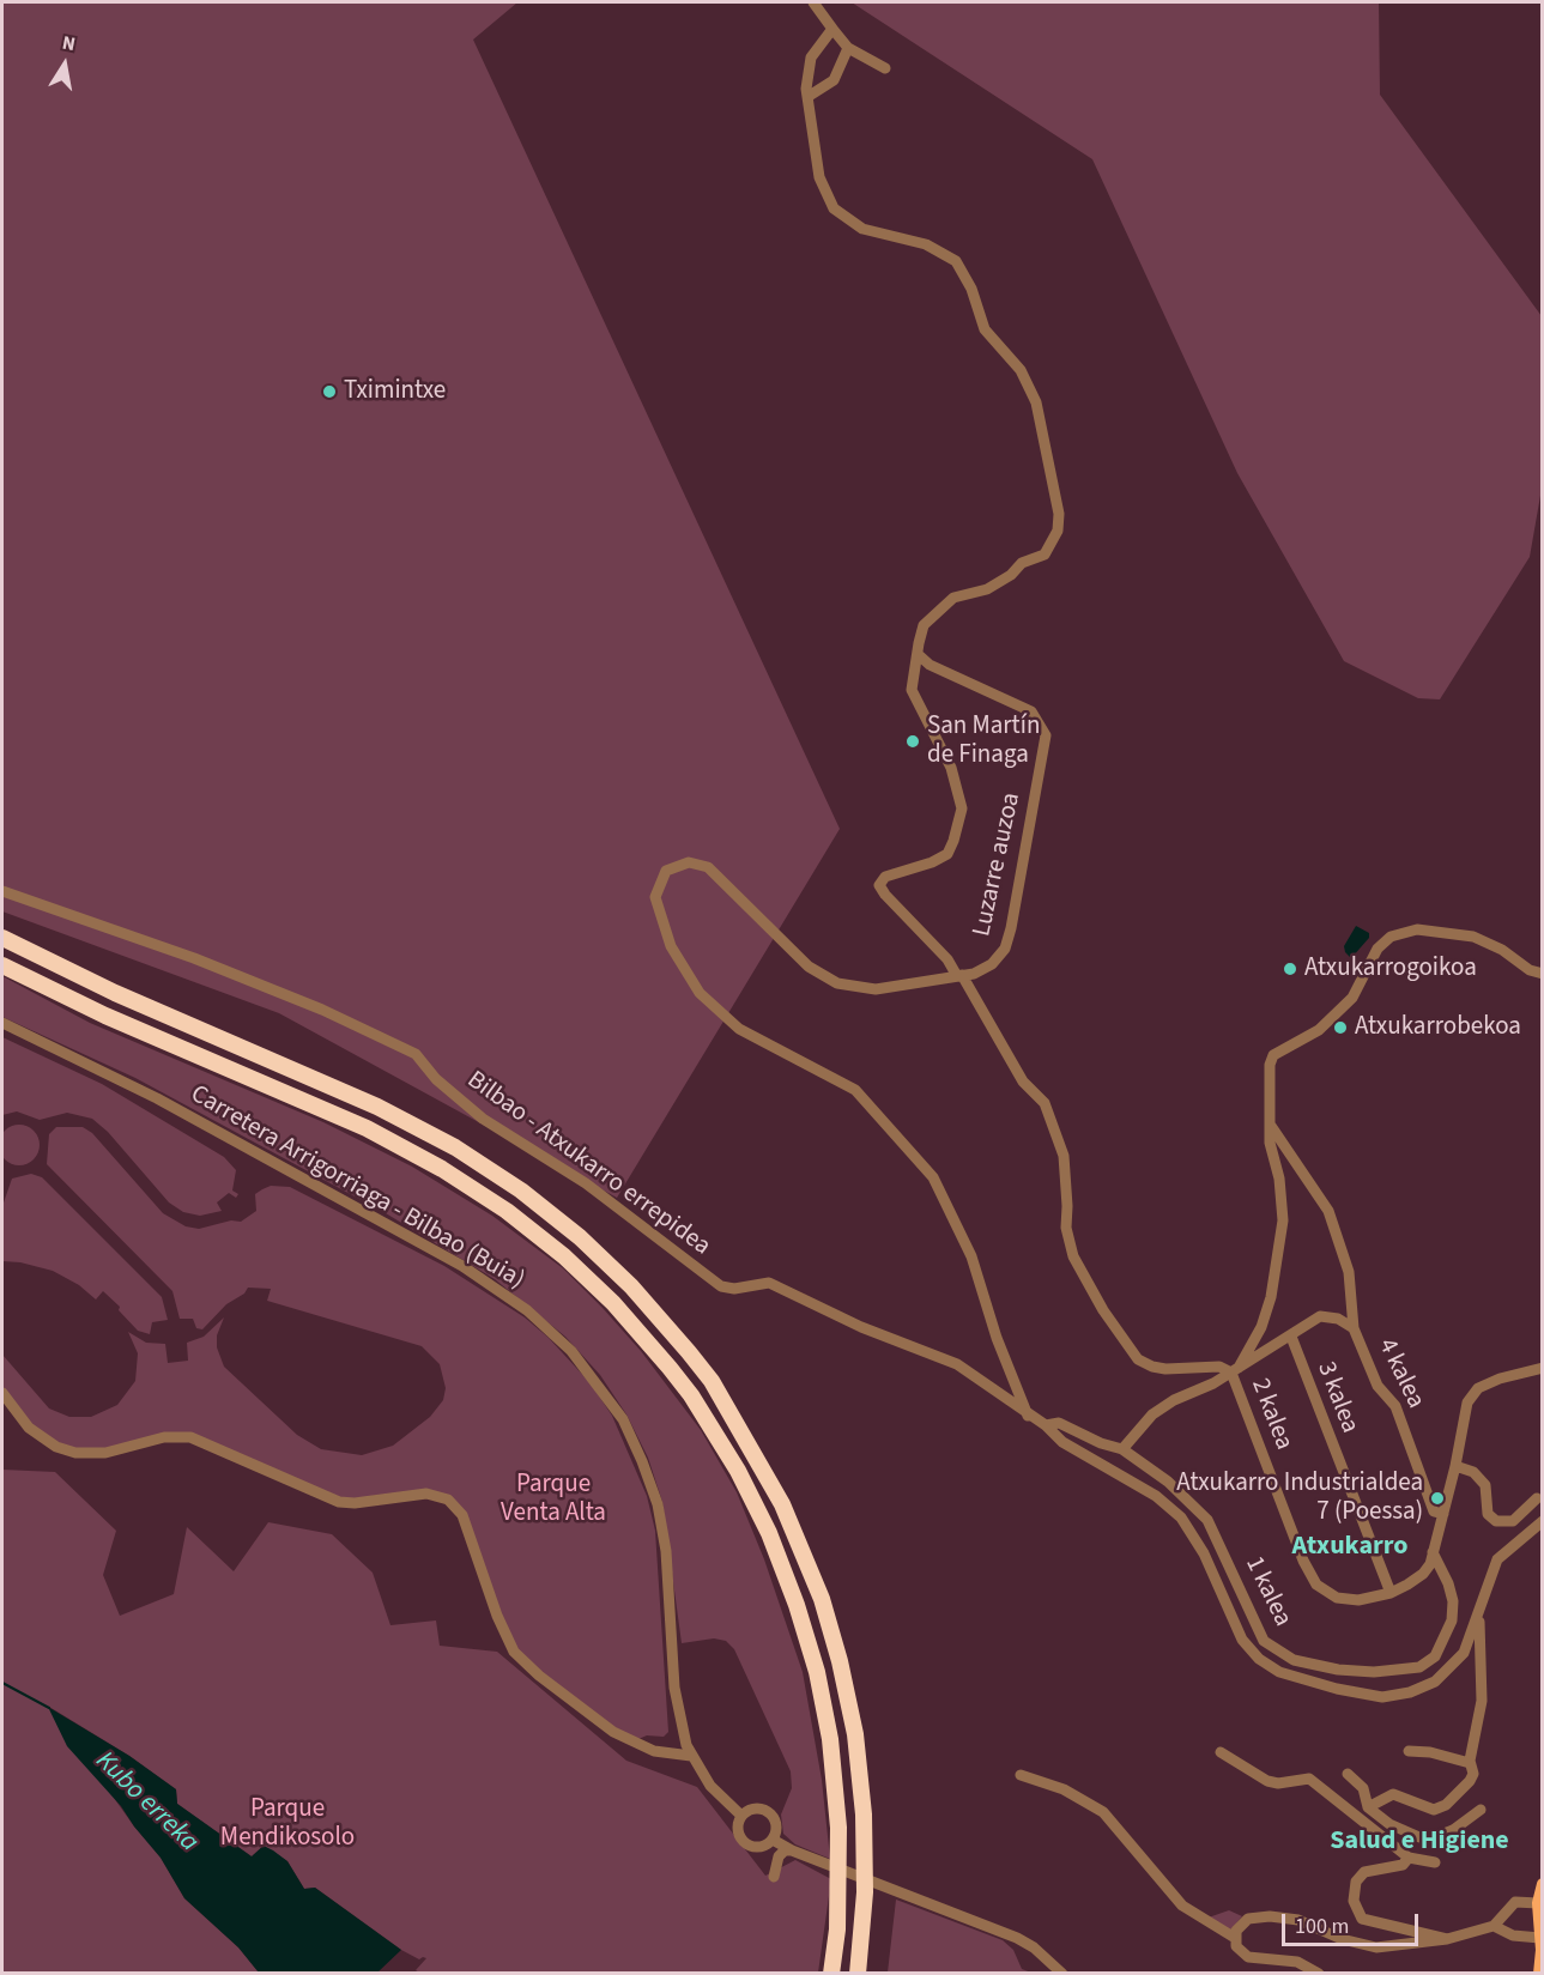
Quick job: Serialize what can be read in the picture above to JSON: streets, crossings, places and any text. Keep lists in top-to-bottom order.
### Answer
{
  "streets": {
    "street": [
      "Luzarre auzoa",
      "Bilbao - Atxukarro errepidea",
      "Carretera Arrigorriaga - Bilbao (Buia)",
      "4 kalea",
      "3 kalea",
      "2 kalea",
      "1 kalea"
    ]
  },
  "crossings": [
    ["Luzarre auzoa", "Bilbao - Atxukarro errepidea"],
    ["Bilbao - Atxukarro errepidea", "1 kalea"],
    ["4 kalea", "2 kalea"],
    ["3 kalea", "2 kalea"],
    ["2 kalea", "1 kalea"]
  ],
  "districts": ["Atxukarro", "Salud e Higiene"],
  "water": ["Kubo erreka"],
  "parks": ["Parque Venta Alta", "Parque Mendikosolo"],
  "places": [
    "Tximintxe",
    "San Martín de Finaga",
    "Atxukarrogoikoa",
    "Atxukarrobekoa",
    "Atxukarro Industrialdea 7 (Poessa)"
  ],
  "scale_bar": "100 m",
  "north": "top"
}
